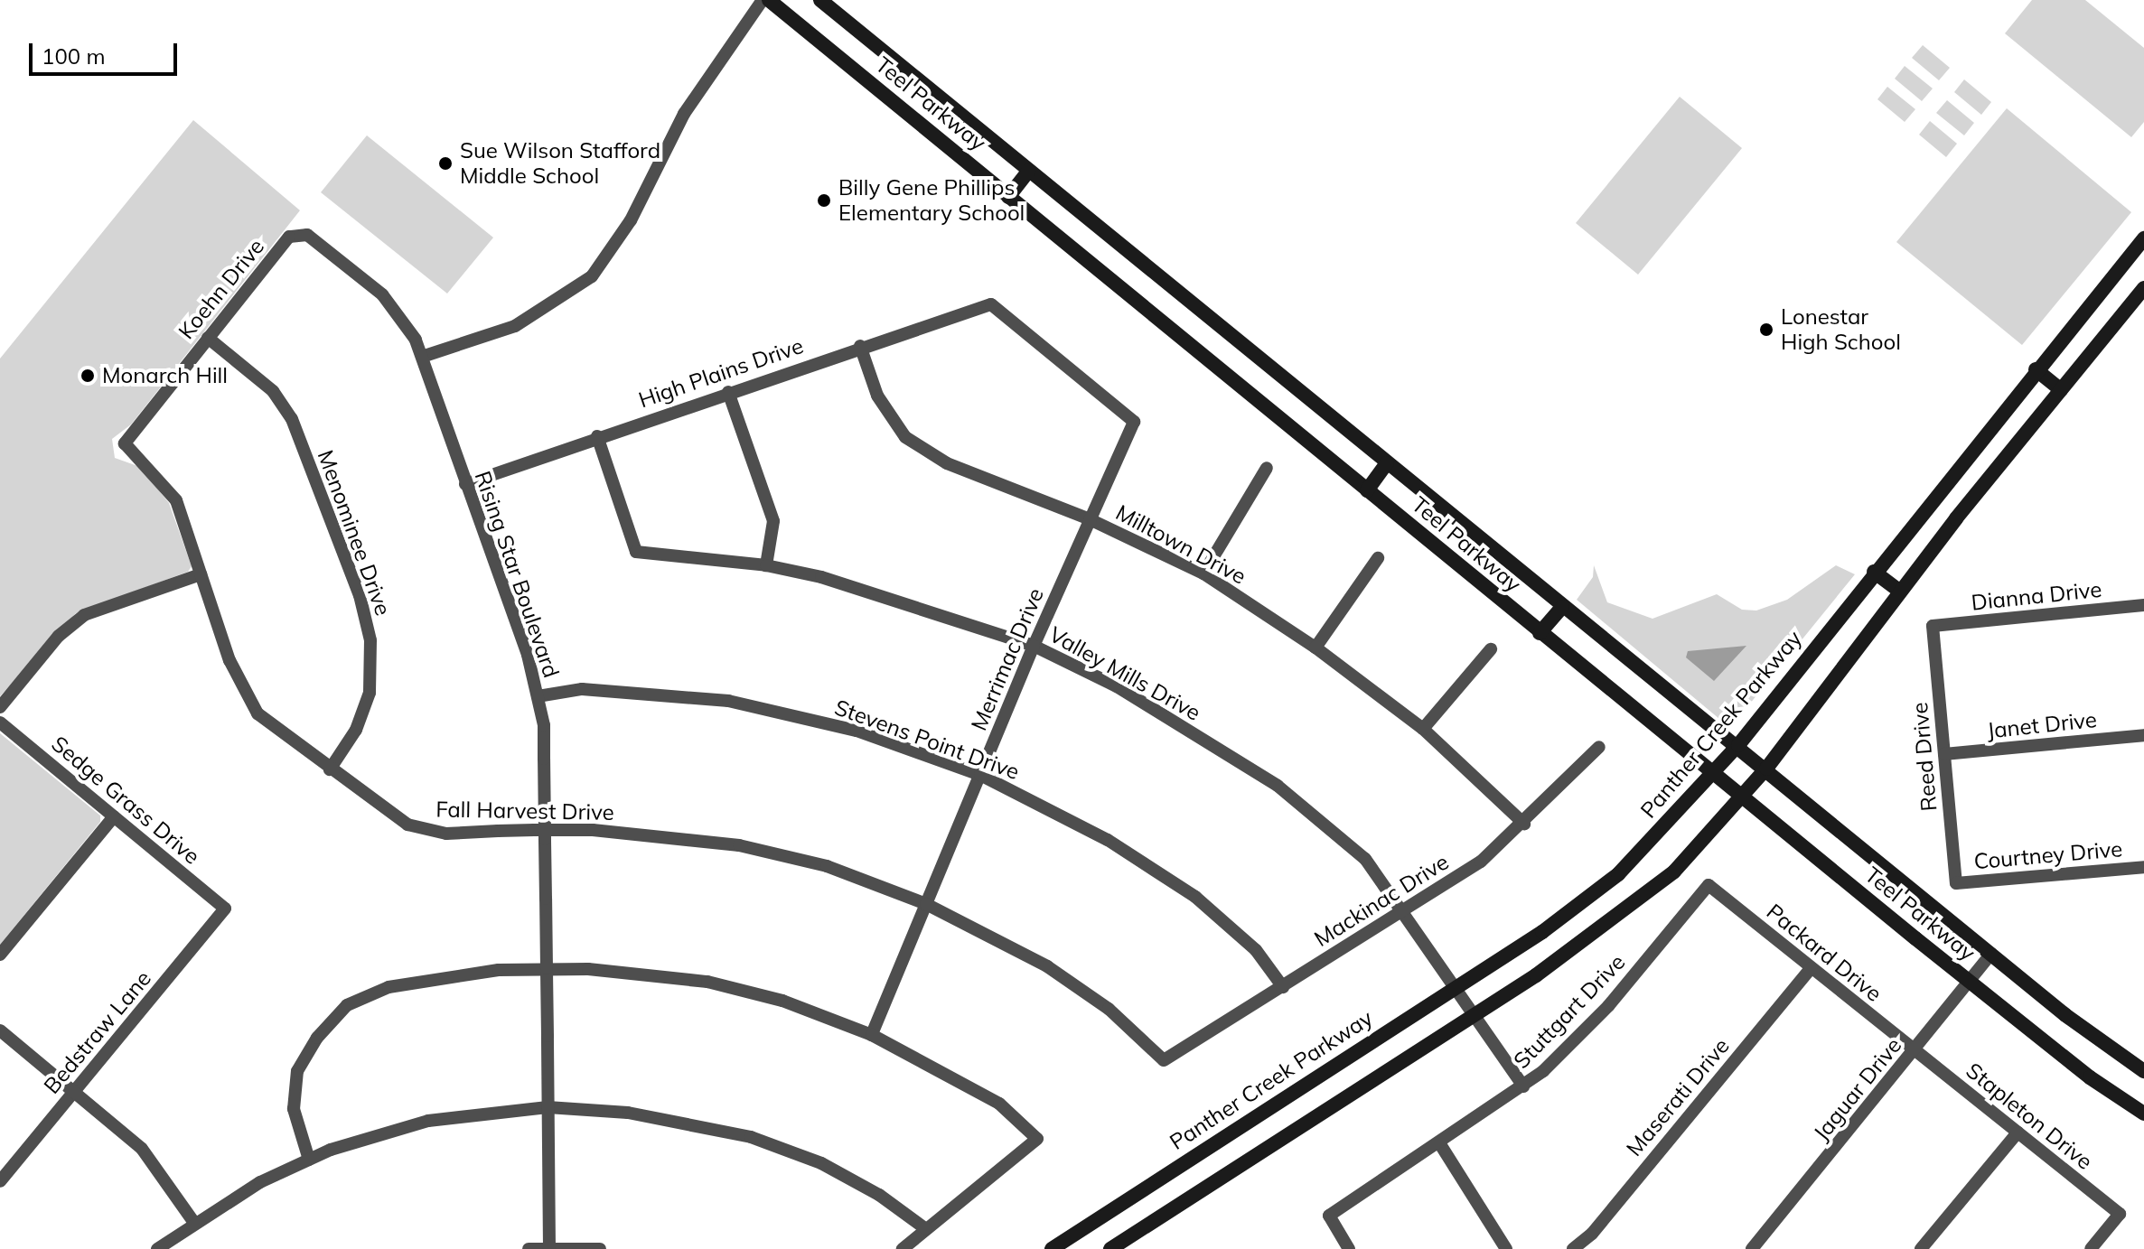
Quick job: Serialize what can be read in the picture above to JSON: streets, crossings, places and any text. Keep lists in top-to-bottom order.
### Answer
{
  "streets": {
    "main road": ["Teel Parkway", "Panther Creek Parkway"],
    "street": [
      "Koehn Drive",
      "High Plains Drive",
      "Menominee Drive",
      "Milltown Drive",
      "Rising Star Boulevard",
      "Dianna Drive",
      "Merrimac Drive",
      "Valley Mills Drive",
      "Janet Drive",
      "Stevens Point Drive",
      "Reed Drive",
      "Sedge Grass Drive",
      "Fall Harvest Drive",
      "Courtney Drive",
      "Mackinac Drive",
      "Packard Drive",
      "Stuttgart Drive",
      "Bedstraw Lane",
      "Jaguar Drive",
      "Maserati Drive",
      "Stapleton Drive"
    ]
  },
  "crossings": [
    ["Teel Parkway", "Panther Creek Parkway"],
    ["Teel Parkway", "Jaguar Drive"],
    ["Koehn Drive", "Menominee Drive"],
    ["Koehn Drive", "Rising Star Boulevard"],
    ["Koehn Drive", "Fall Harvest Drive"],
    ["High Plains Drive", "Milltown Drive"],
    ["High Plains Drive", "Rising Star Boulevard"],
    ["High Plains Drive", "Merrimac Drive"],
    ["High Plains Drive", "Valley Mills Drive"],
    ["Menominee Drive", "Fall Harvest Drive"],
    ["Milltown Drive", "Merrimac Drive"],
    ["Milltown Drive", "Mackinac Drive"],
    ["Rising Star Boulevard", "Stevens Point Drive"],
    ["Rising Star Boulevard", "Fall Harvest Drive"],
    ["Dianna Drive", "Reed Drive"],
    ["Merrimac Drive", "Valley Mills Drive"],
    ["Merrimac Drive", "Stevens Point Drive"],
    ["Merrimac Drive", "Fall Harvest Drive"],
    ["Valley Mills Drive", "Panther Creek Parkway"],
    ["Valley Mills Drive", "Mackinac Drive"],
    ["Valley Mills Drive", "Stuttgart Drive"],
    ["Janet Drive", "Reed Drive"],
    ["Stevens Point Drive", "Mackinac Drive"],
    ["Reed Drive", "Courtney Drive"],
    ["Sedge Grass Drive", "Bedstraw Lane"],
    ["Fall Harvest Drive", "Mackinac Drive"],
    ["Packard Drive", "Stuttgart Drive"],
    ["Packard Drive", "Jaguar Drive"],
    ["Packard Drive", "Maserati Drive"],
    ["Packard Drive", "Stapleton Drive"],
    ["Jaguar Drive", "Stapleton Drive"]
  ],
  "places": [
    "Sue Wilson Stafford Middle School",
    "Billy Gene Phillips Elementary School",
    "Lonestar High School",
    "Monarch Hill"
  ],
  "scale_bar": "100 m"
}
